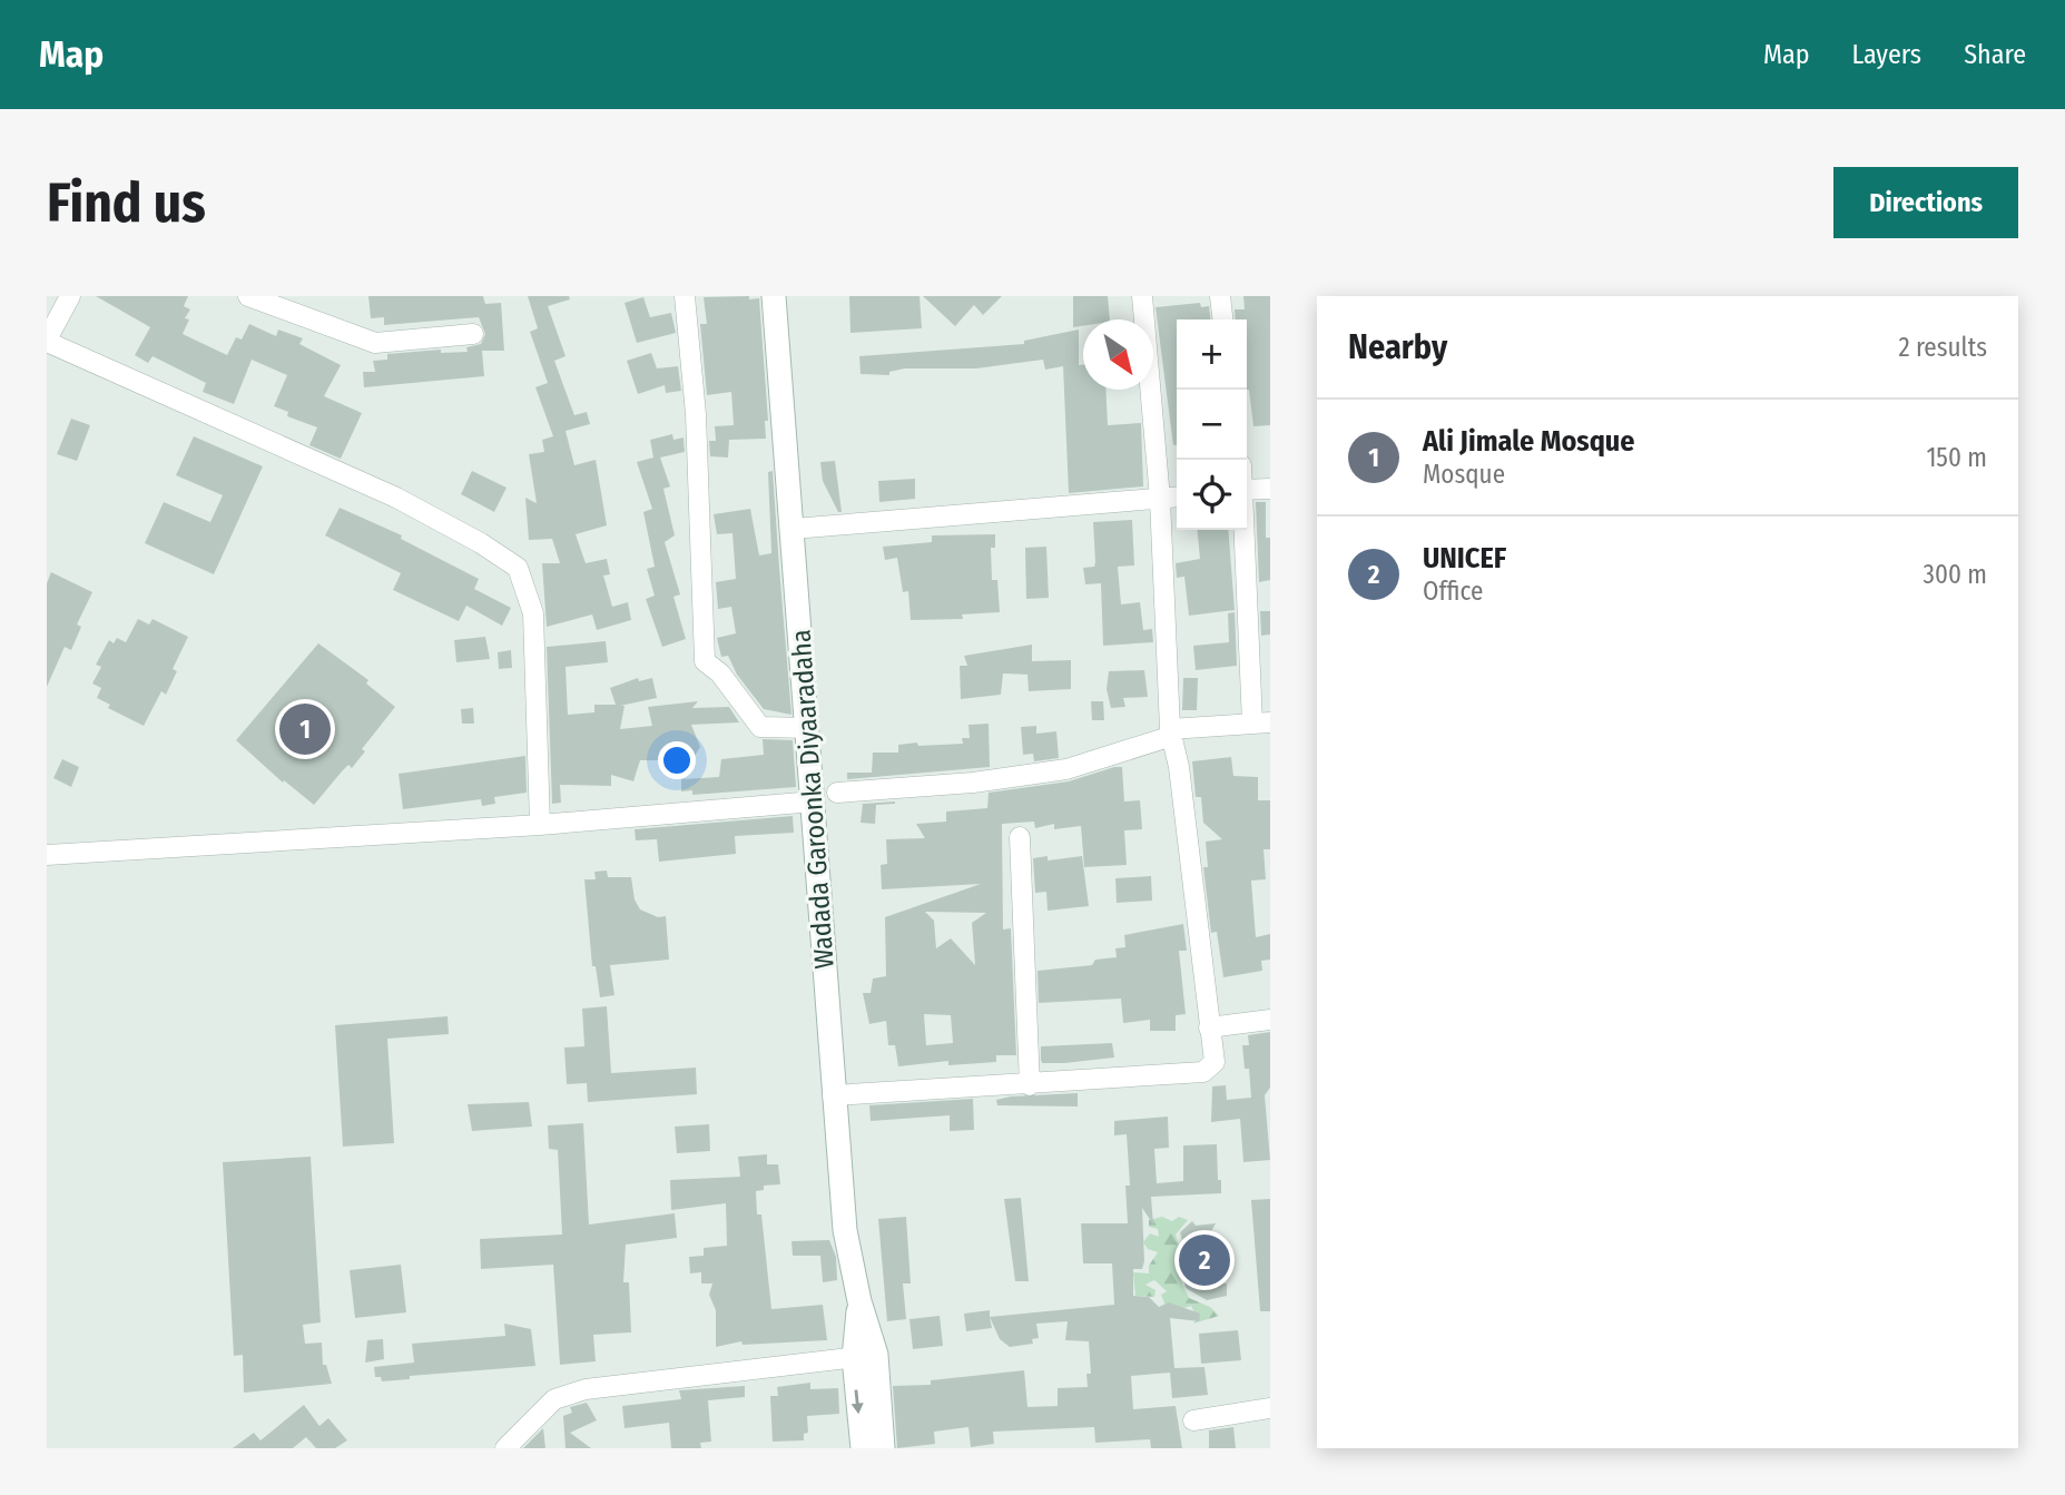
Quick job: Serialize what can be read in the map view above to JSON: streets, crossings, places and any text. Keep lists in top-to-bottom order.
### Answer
{
  "streets": {
    "main road": ["Wadada Garoonka Diyaaradaha"]
  },
  "north": "bottom right",
  "page": {
    "header": "Map",
    "nav": ["Map", "Layers", "Share"],
    "buttons": "Directions",
    "title": "Find us",
    "heading": ["Nearby", "2 results"],
    "map_buttons": ["+", "−"],
    "list": [
      {
        "mark": "1",
        "name": "Ali Jimale Mosque",
        "note": "Mosque",
        "value": "150 m"
      },
      {
        "mark": "2",
        "name": "UNICEF",
        "note": "Office",
        "value": "300 m"
      }
    ],
    "pins": ["1", "2"]
  }
}
